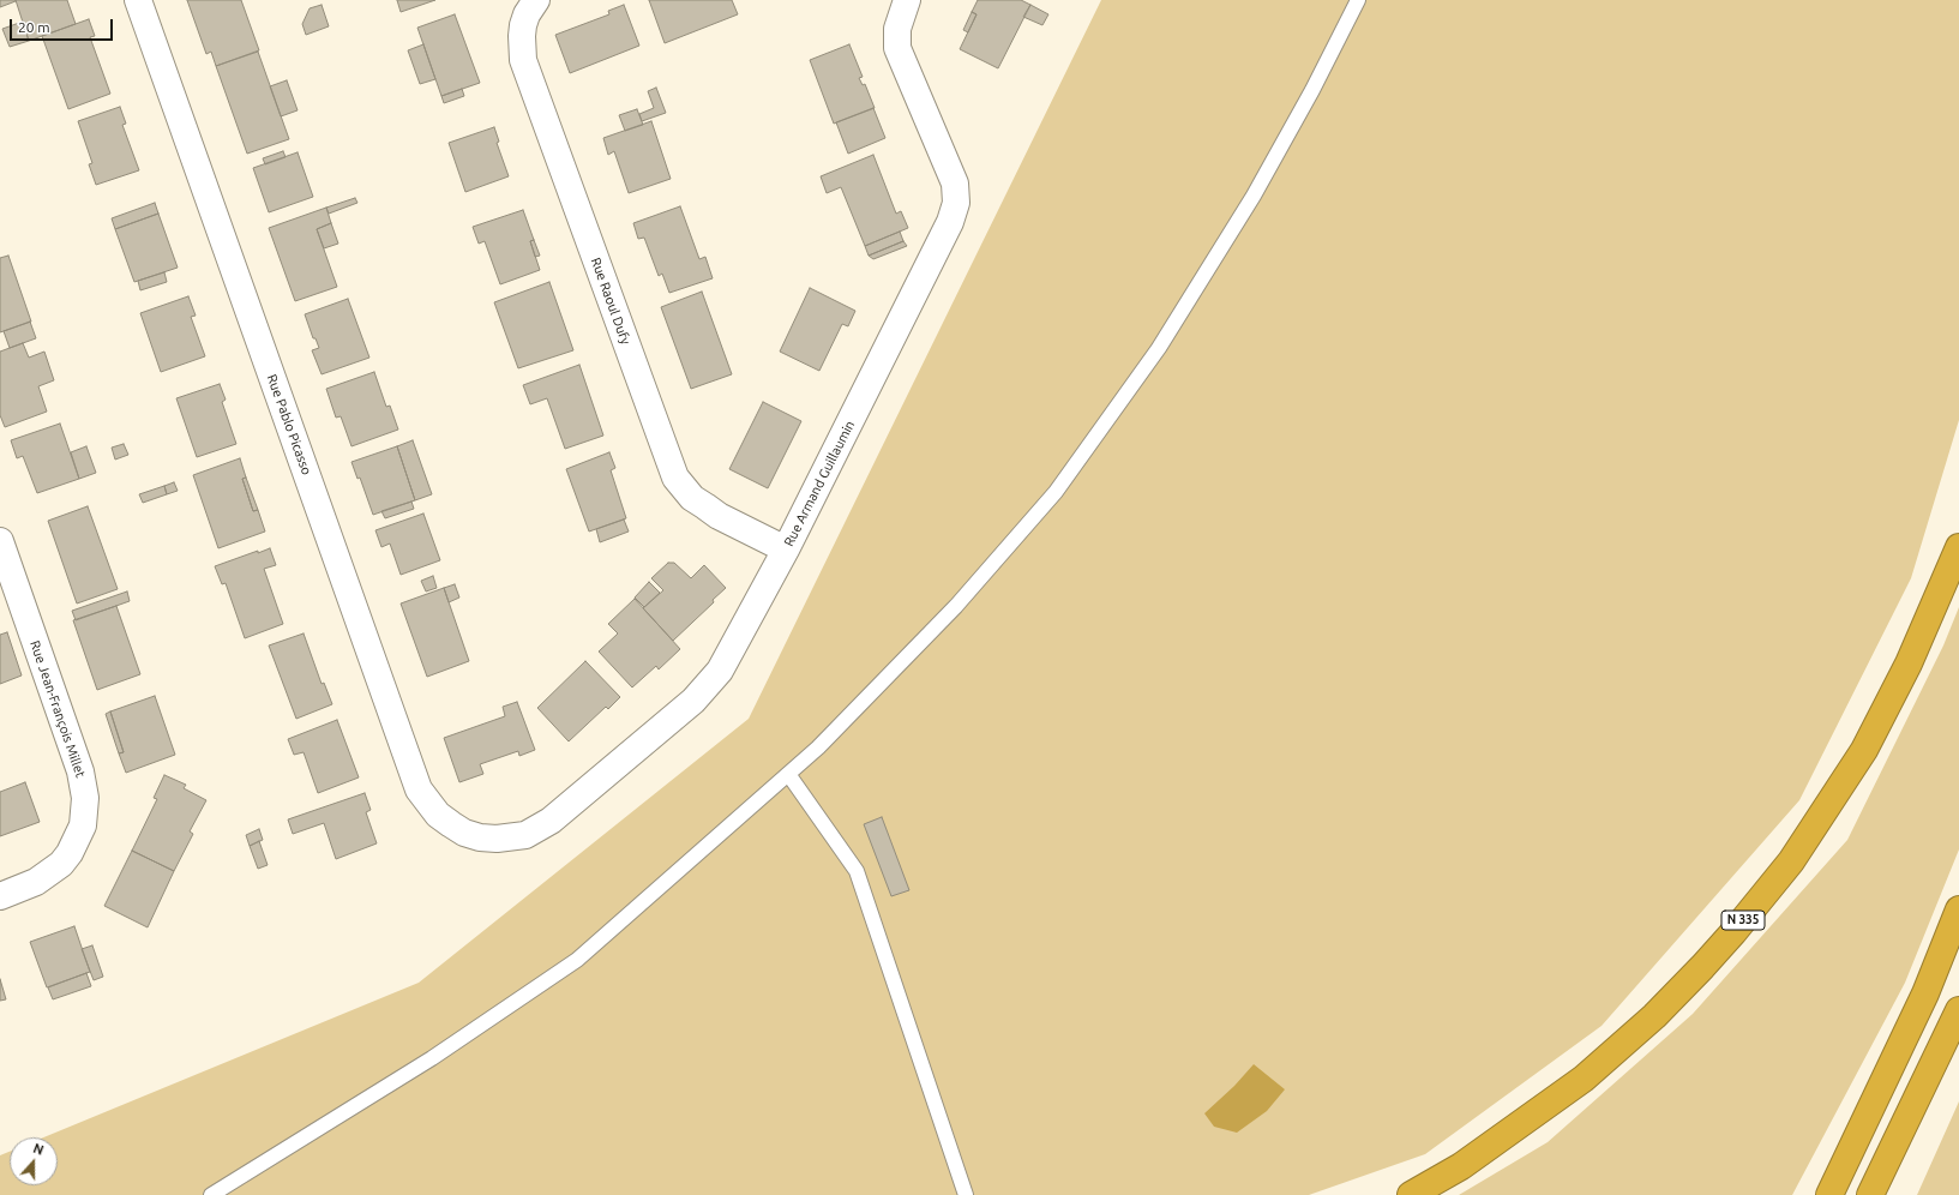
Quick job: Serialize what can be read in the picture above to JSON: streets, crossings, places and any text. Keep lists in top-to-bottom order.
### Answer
{
  "streets": {
    "highway": ["N 335"],
    "street": [
      "Rue Raoul Dufy",
      "Rue Pablo Picasso",
      "Rue Armand Guillaumin",
      "Rue Jean-François Millet"
    ]
  },
  "crossings": [
    ["Rue Raoul Dufy", "Rue Armand Guillaumin"],
    ["Rue Pablo Picasso", "Rue Armand Guillaumin"]
  ],
  "scale_bar": "20 m",
  "north": "top"
}
